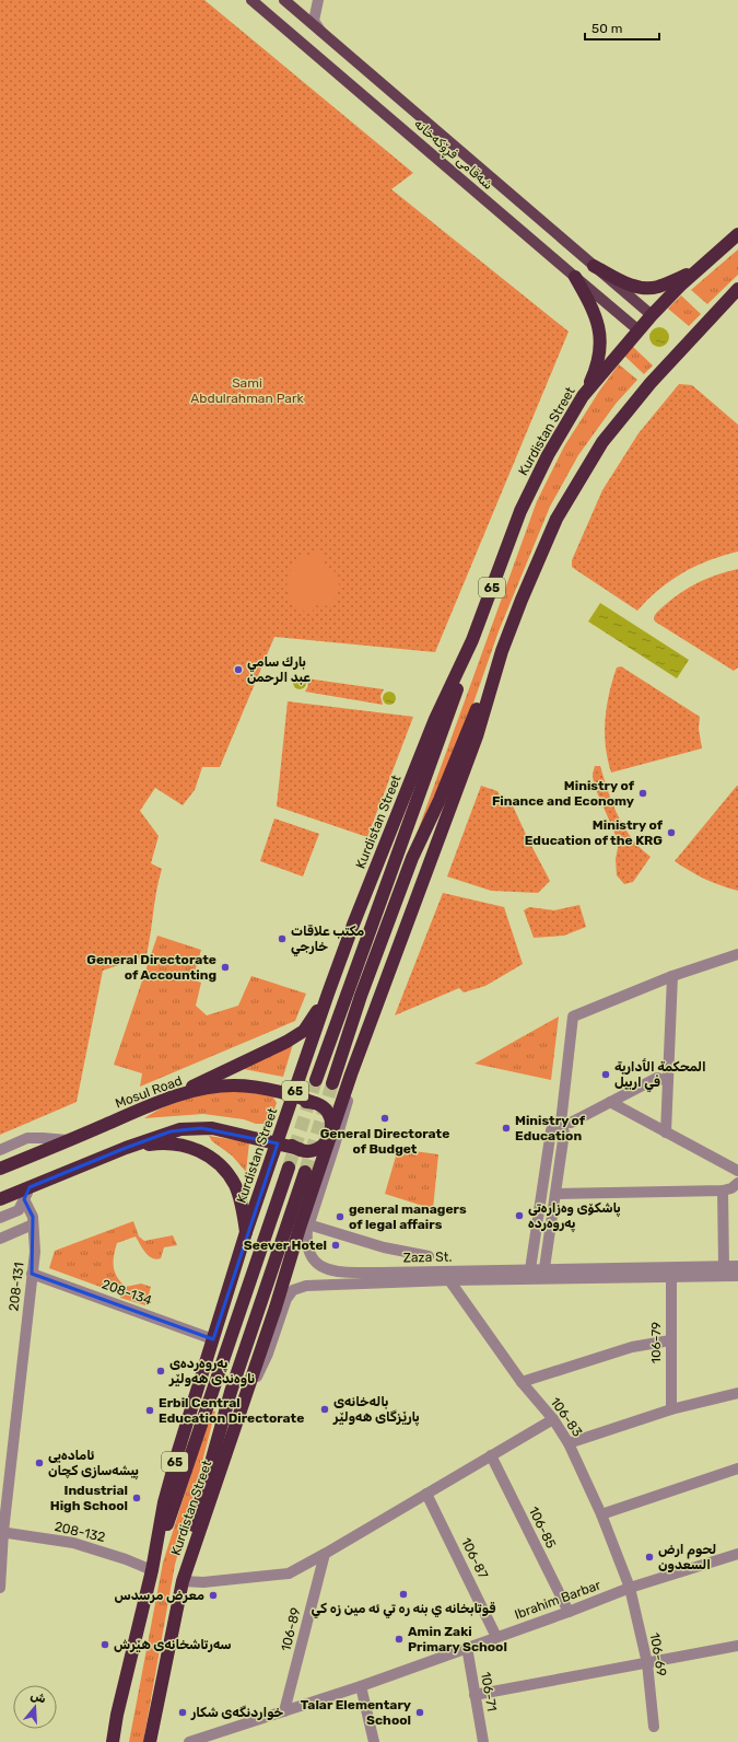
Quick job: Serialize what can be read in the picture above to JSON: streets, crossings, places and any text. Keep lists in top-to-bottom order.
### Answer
{
  "streets": {
    "highway": ["Kurdistan Street", "65", "Mosul Road"],
    "main road": ["شەقامی فڕۆکەخانە"],
    "street": [
      "Zaza St.",
      "208-131",
      "208-134",
      "106-79",
      "106-83",
      "106-85",
      "208-132",
      "106-87",
      "Ibrahim Barbar",
      "106-89",
      "106-69",
      "106-71"
    ]
  },
  "crossings": [
    ["شەقامی فڕۆکەخانە", "Kurdistan Street"],
    ["Kurdistan Street", "Mosul Road"],
    ["Kurdistan Street", "Zaza St."],
    ["Kurdistan Street", "208-134"],
    ["Kurdistan Street", "208-132"],
    ["Zaza St.", "106-79"],
    ["Zaza St.", "106-83"],
    ["208-131", "208-134"],
    ["208-131", "208-132"],
    ["106-83", "Ibrahim Barbar"],
    ["106-83", "106-69"],
    ["106-85", "Ibrahim Barbar"],
    ["106-87", "Ibrahim Barbar"],
    ["Ibrahim Barbar", "106-89"],
    ["Ibrahim Barbar", "106-69"],
    ["Ibrahim Barbar", "106-71"]
  ],
  "parks": ["Sami Abdulrahman Park"],
  "places": [
    "بارك سامي عبد الرحمن",
    "Ministry of Finance and Economy",
    "Ministry of Education of the KRG",
    "مكتب علاقات خارجي",
    "General Directorate of Accounting",
    "المحكمة الٲدارية في اربيل",
    "General Directorate of Budget",
    "Ministry of Education",
    "پاشکۆی وەزارەتی پەروەردە",
    "general managers of legal affairs",
    "Seever Hotel",
    "پەروەردەی ناوەندی هەولێر",
    "بالەخانەی پارێزگای هەولێر",
    "Erbil Central Education Directorate",
    "ئامادەیی پیشەسازی کچان",
    "Industrial High School",
    "لحوم ارض السعدون",
    "قوتابخانه ي بنه ره تي ئه مين زه كي",
    "معرض مرسدس",
    "Amin Zaki Primary School",
    "سەرتاشخانەی هێرش",
    "خواردنگەی شکار",
    "Talar Elementary School"
  ],
  "scale_bar": "50 m",
  "north": "top"
}
